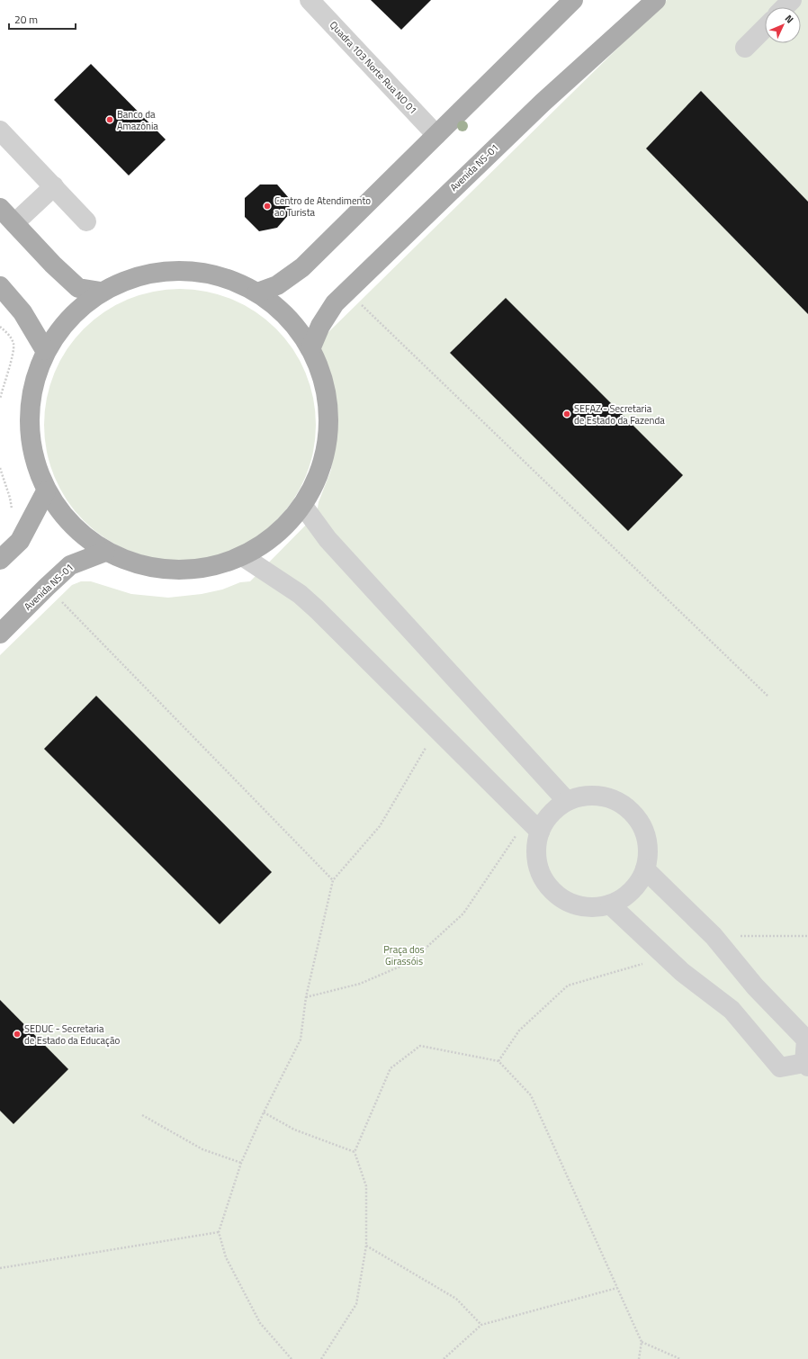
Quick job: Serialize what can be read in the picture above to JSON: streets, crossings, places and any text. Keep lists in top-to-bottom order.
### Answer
{
  "streets": {
    "main road": ["Avenida NS-01"],
    "street": ["Quadra 103 Norte Rua NO 01"]
  },
  "parks": ["Praça dos Girassóis"],
  "places": [
    "Banco da Amazônia",
    "Centro de Atendimento ao Turista",
    "SEFAZ - Secretaria de Estado da Fazenda",
    "SEDUC - Secretaria de Estado da Educação"
  ],
  "scale_bar": "20 m",
  "north": "top right"
}
